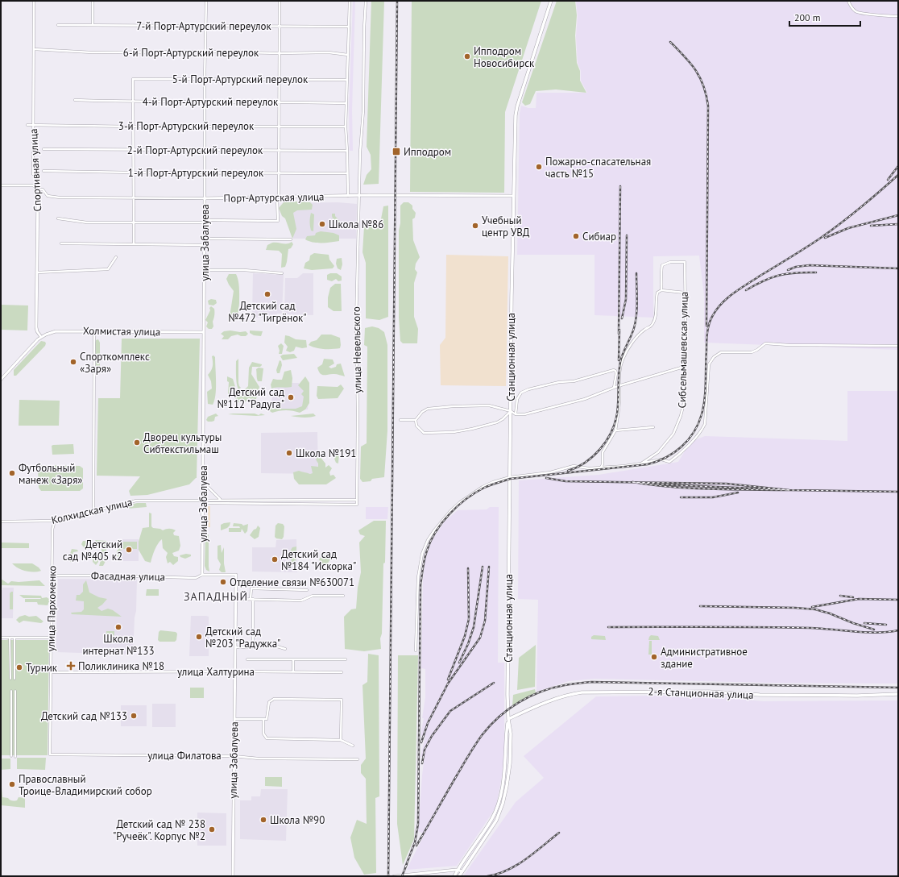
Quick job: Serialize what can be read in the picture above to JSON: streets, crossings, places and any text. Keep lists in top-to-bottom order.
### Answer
{
  "streets": {
    "main road": ["Станционная улица", "2-я Станционная улица"],
    "street": [
      "7-й Порт-Артурский переулок",
      "6-й Порт-Артурский переулок",
      "5-й Порт-Артурский переулок",
      "4-й Порт-Артурский переулок",
      "3-й Порт-Артурский переулок",
      "2-й Порт-Артурский переулок",
      "Спортивная улица",
      "1-й Порт-Артурский переулок",
      "Порт-Артурская улица",
      "улица Забалуева",
      "Холмистая улица",
      "улица Невельского",
      "Сибсельмашевская улица",
      "Колхидская улица",
      "Фасадная улица",
      "улица Пархоменко",
      "улица Халтурина",
      "улица Филатова"
    ]
  },
  "crossings": [
    ["7-й Порт-Артурский переулок", "улица Забалуева"],
    ["6-й Порт-Артурский переулок", "Спортивная улица"],
    ["6-й Порт-Артурский переулок", "улица Забалуева"],
    ["5-й Порт-Артурский переулок", "4-й Порт-Артурский переулок"],
    ["5-й Порт-Артурский переулок", "улица Забалуева"],
    ["4-й Порт-Артурский переулок", "улица Забалуева"],
    ["3-й Порт-Артурский переулок", "Спортивная улица"],
    ["3-й Порт-Артурский переулок", "улица Забалуева"],
    ["2-й Порт-Артурский переулок", "улица Забалуева"],
    ["Спортивная улица", "Порт-Артурская улица"],
    ["Спортивная улица", "Холмистая улица"],
    ["1-й Порт-Артурский переулок", "улица Забалуева"],
    ["Порт-Артурская улица", "улица Забалуева"],
    ["Порт-Артурская улица", "улица Невельского"],
    ["Порт-Артурская улица", "Станционная улица"],
    ["улица Забалуева", "Холмистая улица"],
    ["улица Забалуева", "Колхидская улица"],
    ["улица Забалуева", "Фасадная улица"],
    ["улица Забалуева", "улица Халтурина"],
    ["улица Забалуева", "улица Филатова"],
    ["улица Невельского", "Колхидская улица"],
    ["Сибсельмашевская улица", "Станционная улица"],
    ["Станционная улица", "2-я Станционная улица"],
    ["Колхидская улица", "улица Пархоменко"],
    ["Фасадная улица", "улица Пархоменко"],
    ["улица Пархоменко", "улица Халтурина"],
    ["улица Пархоменко", "улица Филатова"]
  ],
  "districts": ["ЗАПАДНЫЙ"],
  "places": {
    "other": [
      "Ипподром Новосибирск",
      "Пожарно-спасательная часть №15",
      "Школа №86",
      "Учебный центр УВД",
      "Сибиар",
      "Детский сад №472 \"Тигрёнок\"",
      "Спорткомплекс «Заря»",
      "Детский сад №112 \"Радуга\"",
      "Дворец культуры Сибтекстильмаш",
      "Школа №191",
      "Футбольный манеж «Заря»",
      "Детский сад №405 к2",
      "Детский сад №184 \"Искорка\"",
      "Отделение связи №630071",
      "Школа интернат №133",
      "Детский сад №203 \"Радужка\"",
      "Административное здание",
      "Турник",
      "Детский сад №133",
      "Православный Троице-Владимирский собор",
      "Школа №90",
      "Детский сад № 238 \"Ручеёк\". Корпус №2"
    ],
    "transit": ["Ипподром"],
    "health": ["Поликлиника №18"]
  },
  "scale_bar": "200 m"
}
